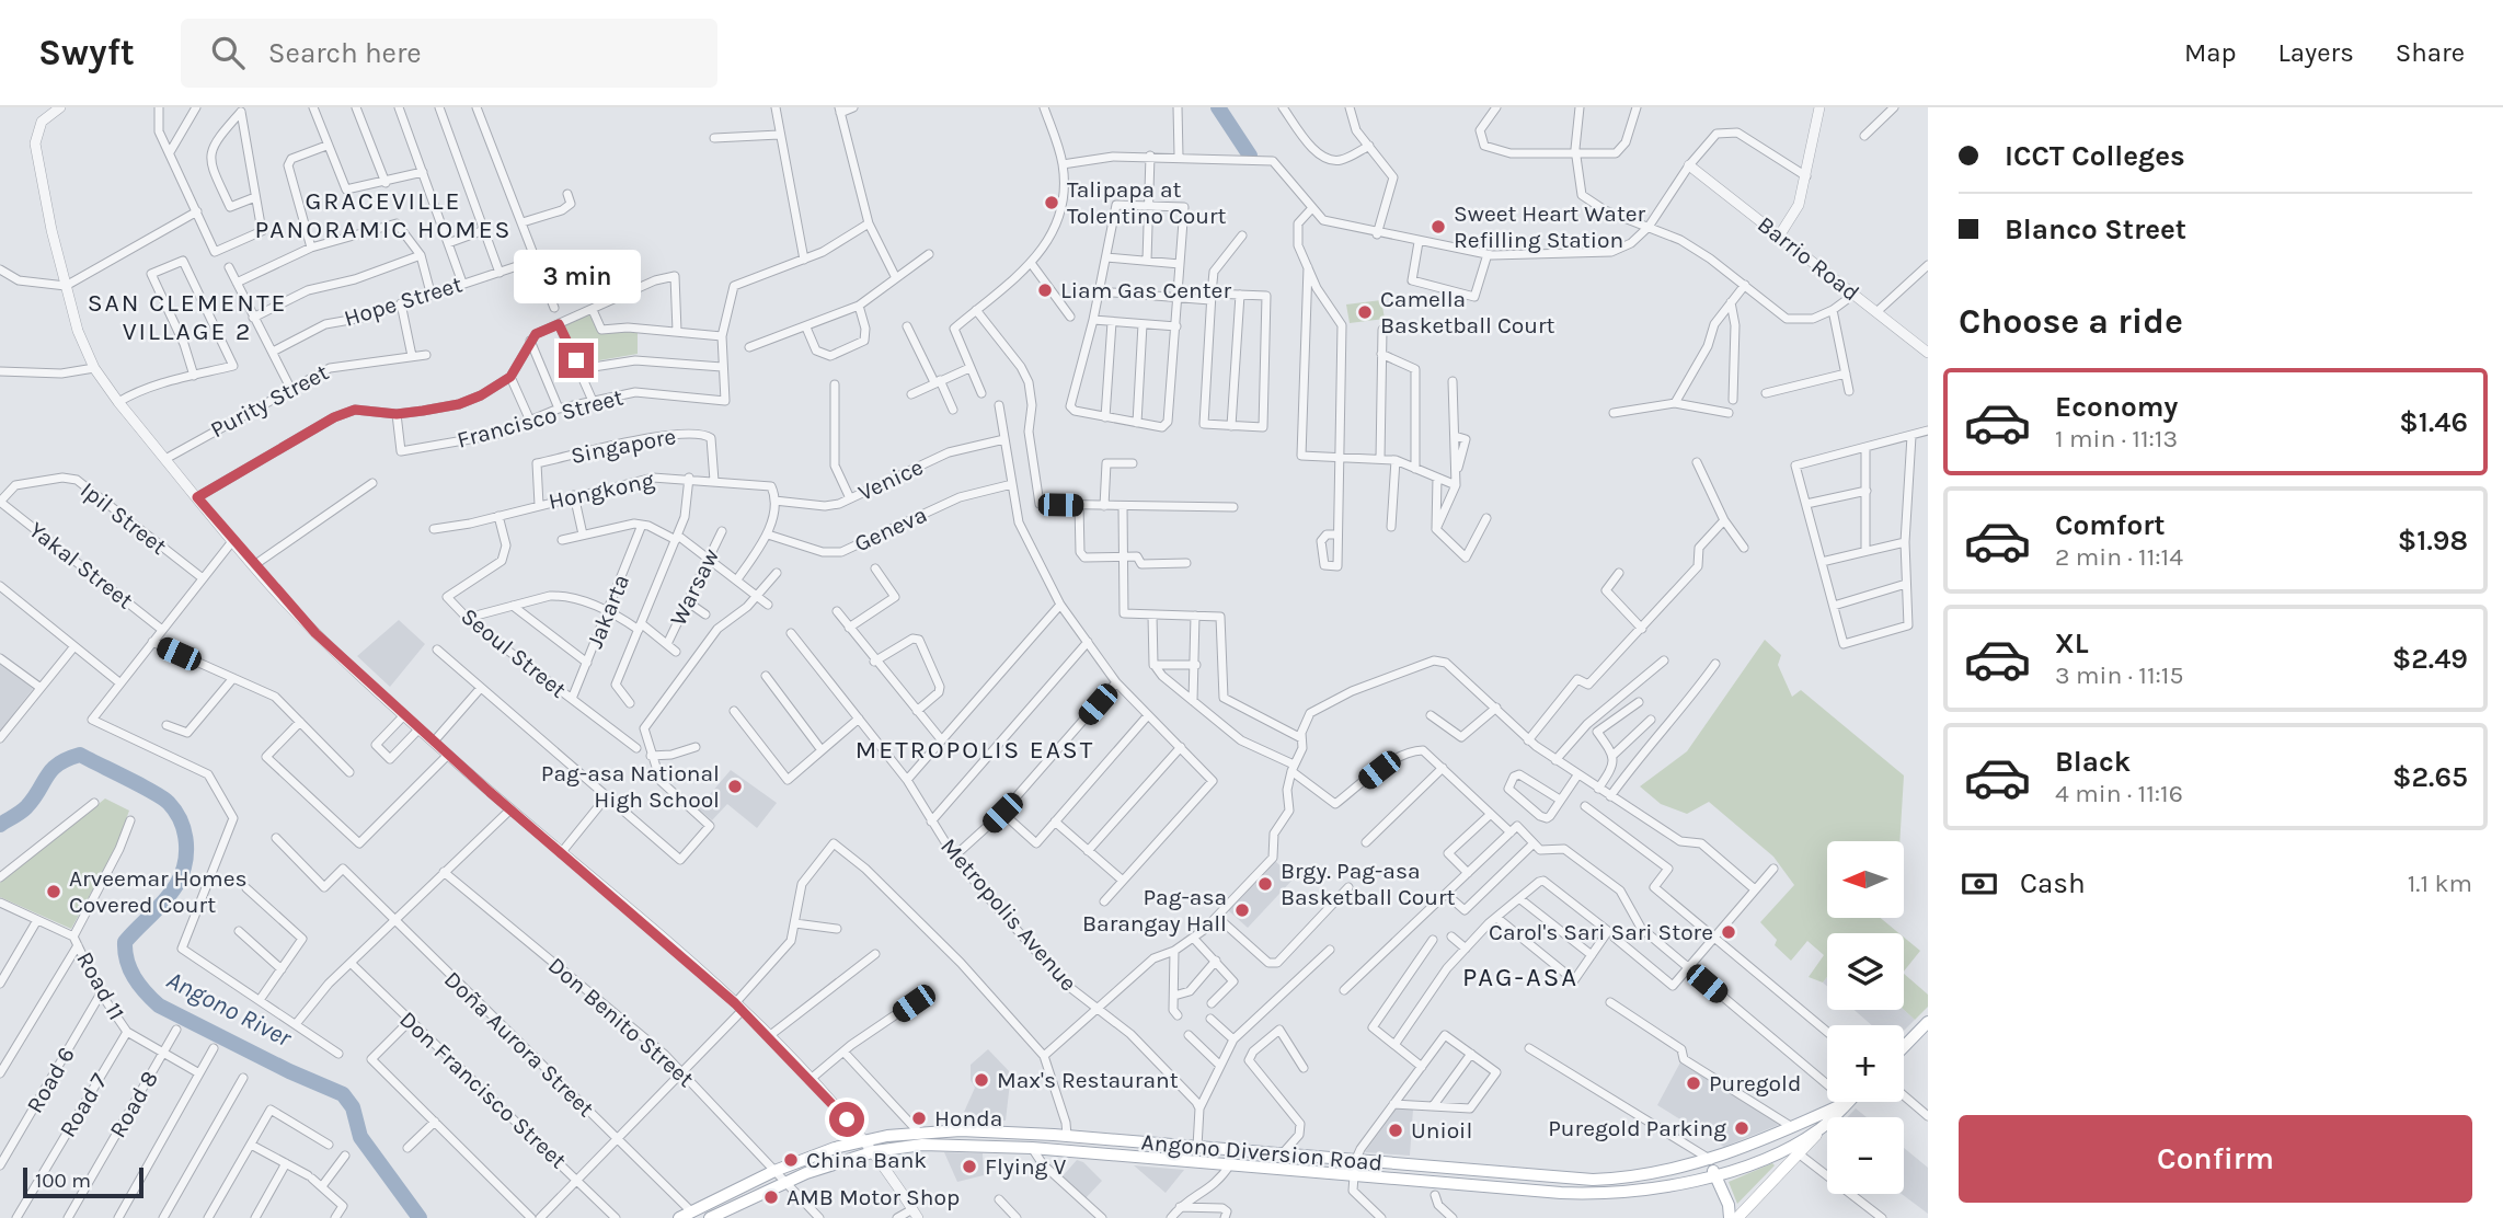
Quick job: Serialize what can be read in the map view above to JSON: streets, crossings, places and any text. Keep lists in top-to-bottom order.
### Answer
{
  "streets": {
    "main road": ["Angono Diversion Road"],
    "street": [
      "Barrio Road",
      "Hope Street",
      "Purity Street",
      "Francisco Street",
      "Singapore",
      "Venice",
      "Hongkong",
      "Ipil Street",
      "Geneva",
      "Yakal Street",
      "Warsaw",
      "Jakarta",
      "Seoul Street",
      "Metropolis Avenue",
      "Road 11",
      "Don Benito Street",
      "Doña Aurora Street",
      "Road 6",
      "Don Francisco Street",
      "Road 8",
      "Road 7"
    ]
  },
  "crossings": [
    ["Singapore", "Hongkong"],
    ["Venice", "Hongkong"],
    ["Hongkong", "Seoul Street"],
    ["Ipil Street", "Yakal Street"],
    ["Jakarta", "Seoul Street"],
    ["Road 11", "Road 6"],
    ["Road 11", "Road 8"],
    ["Road 11", "Road 7"],
    ["Don Benito Street", "Angono Diversion Road"],
    ["Doña Aurora Street", "Angono Diversion Road"]
  ],
  "districts": [
    "GRACEVILLE PANORAMIC HOMES",
    "SAN CLEMENTE VILLAGE 2",
    "METROPOLIS EAST",
    "PAG-ASA"
  ],
  "water": ["Angono River"],
  "places": [
    "Talipapa at Tolentino Court",
    "Sweet Heart Water Refilling Station",
    "Liam Gas Center",
    "Camella Basketball Court",
    "Pag-asa National High School",
    "Brgy. Pag-asa Basketball Court",
    "Arveemar Homes Covered Court",
    "Pag-asa Barangay Hall",
    "Carol's Sari Sari Store",
    "Max's Restaurant",
    "Puregold",
    "Honda",
    "Puregold Parking",
    "Unioil",
    "China Bank",
    "Flying V",
    "AMB Motor Shop"
  ],
  "scale_bar": "100 m",
  "north": "left",
  "page": {
    "header": "Swyft",
    "search": "Search here",
    "nav": ["Map", "Layers", "Share"],
    "banner": ["ICCT Colleges", "Blanco Street"],
    "bubble": "3 min",
    "heading": "Choose a ride",
    "list": [
      {
        "name": "Economy",
        "note": "1 min · 11:13",
        "value": "$1.46"
      },
      {
        "name": "Comfort",
        "note": "2 min · 11:14",
        "value": "$1.98"
      },
      {
        "name": "XL",
        "note": "3 min · 11:15",
        "value": "$2.49"
      },
      {
        "name": "Black",
        "note": "4 min · 11:16",
        "value": "$2.65"
      }
    ],
    "map_buttons": ["+", "−"],
    "pay": ["Cash", "1.1 km"],
    "buttons": "Confirm",
    "scale": "100 m"
  }
}
